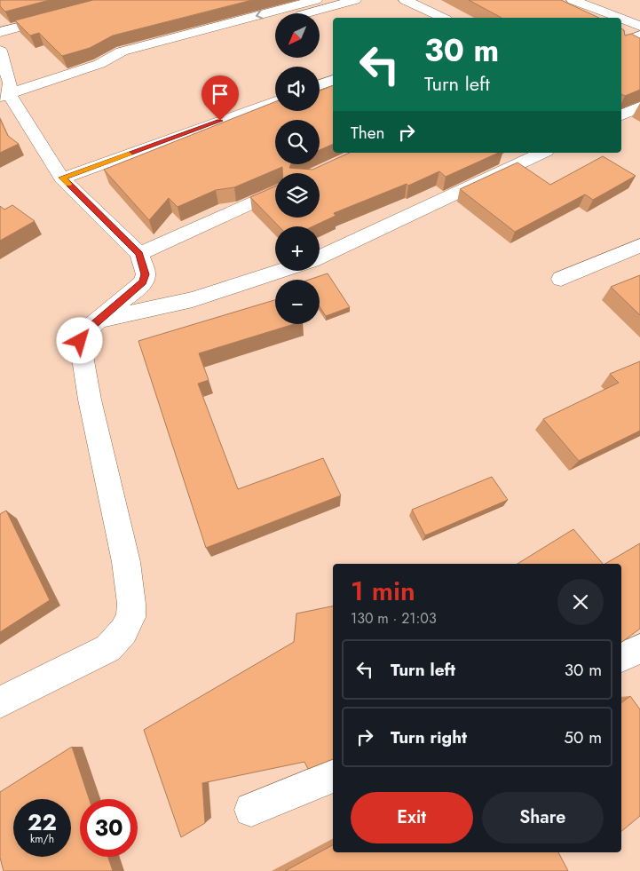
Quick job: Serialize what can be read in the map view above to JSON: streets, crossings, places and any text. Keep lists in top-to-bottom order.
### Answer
{
  "north": "bottom left",
  "page": {
    "map_buttons": ["+", "−"],
    "turn": ["30 m", "Turn left"],
    "then": "Then",
    "heading": ["1 min", "130 m · 21:03"],
    "list": [
      {
        "name": "Turn left",
        "value": "30 m"
      },
      {
        "name": "Turn right",
        "value": "50 m"
      }
    ],
    "buttons": ["Exit", "Share"],
    "speed": "22 km/h",
    "limit": "30"
  }
}
